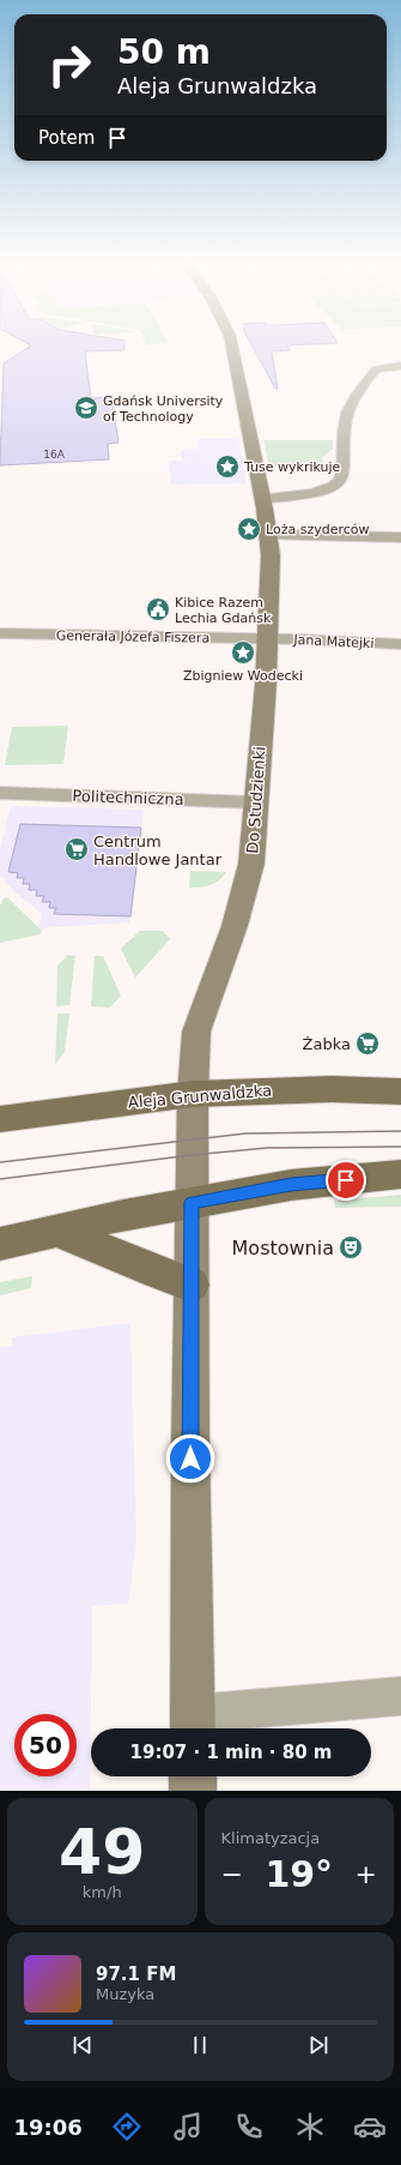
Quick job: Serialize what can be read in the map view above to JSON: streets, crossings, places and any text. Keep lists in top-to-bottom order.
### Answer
{
  "streets": {
    "main road": ["Do Studzienki", "Aleja Grunwaldzka"],
    "street": ["Generała Józefa Fiszera", "Jana Matejki", "Politechniczna"]
  },
  "crossings": [
    ["Generała Józefa Fiszera", "Jana Matejki"],
    ["Generała Józefa Fiszera", "Do Studzienki"],
    ["Jana Matejki", "Do Studzienki"],
    ["Politechniczna", "Do Studzienki"],
    ["Do Studzienki", "Aleja Grunwaldzka"]
  ],
  "places": {
    "school or university": ["Gdańsk University of Technology"],
    "place": ["Tuse wykrikuje", "Loża szyderców", "Zbigniew Wodecki"],
    "public building": ["Kibice Razem Lechia Gdańsk"],
    "supermarket": ["Centrum Handlowe Jantar", "Żabka"],
    "theatre": ["Mostownia"]
  },
  "house_numbers": ["16A"],
  "page": {
    "turn": ["50 m", "Aleja Grunwaldzka"],
    "then": "Potem",
    "limit": "50",
    "trip": "19:07 · 1 min · 80 m",
    "tile": [
      ["49", "km/h"],
      "Klimatyzacja"
    ],
    "heat": ["−", "19°", "+"],
    "song": ["97.1 FM", "Muzyka"],
    "tabs": "19:06"
  }
}
